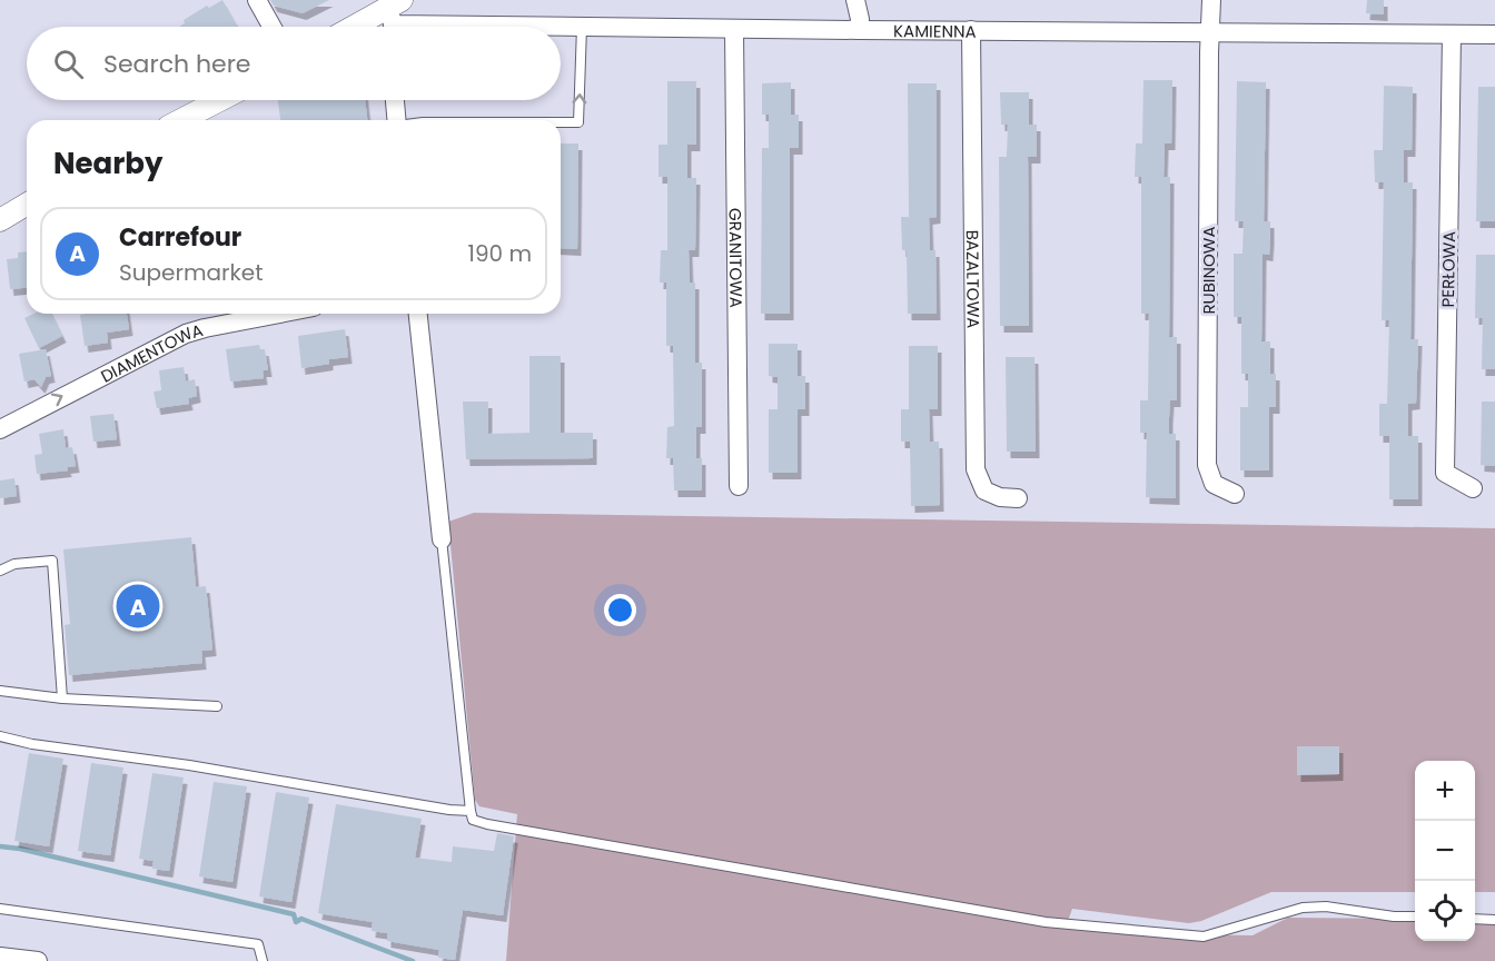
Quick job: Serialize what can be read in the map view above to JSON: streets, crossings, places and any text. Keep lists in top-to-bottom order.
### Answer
{
  "streets": {
    "street": [
      "KAMIENNA",
      "GRANITOWA",
      "PERŁOWA",
      "RUBINOWA",
      "BAZALTOWA",
      "DIAMENTOWA"
    ]
  },
  "crossings": [
    ["KAMIENNA", "GRANITOWA"],
    ["KAMIENNA", "PERŁOWA"],
    ["KAMIENNA", "RUBINOWA"],
    ["KAMIENNA", "BAZALTOWA"]
  ],
  "one_way": ["DIAMENTOWA"],
  "page": {
    "search": "Search here",
    "heading": "Nearby",
    "list": [
      {
        "mark": "A",
        "name": "Carrefour",
        "note": "Supermarket",
        "value": "190 m"
      }
    ],
    "pins": "A",
    "map_buttons": ["+", "−"]
  }
}
